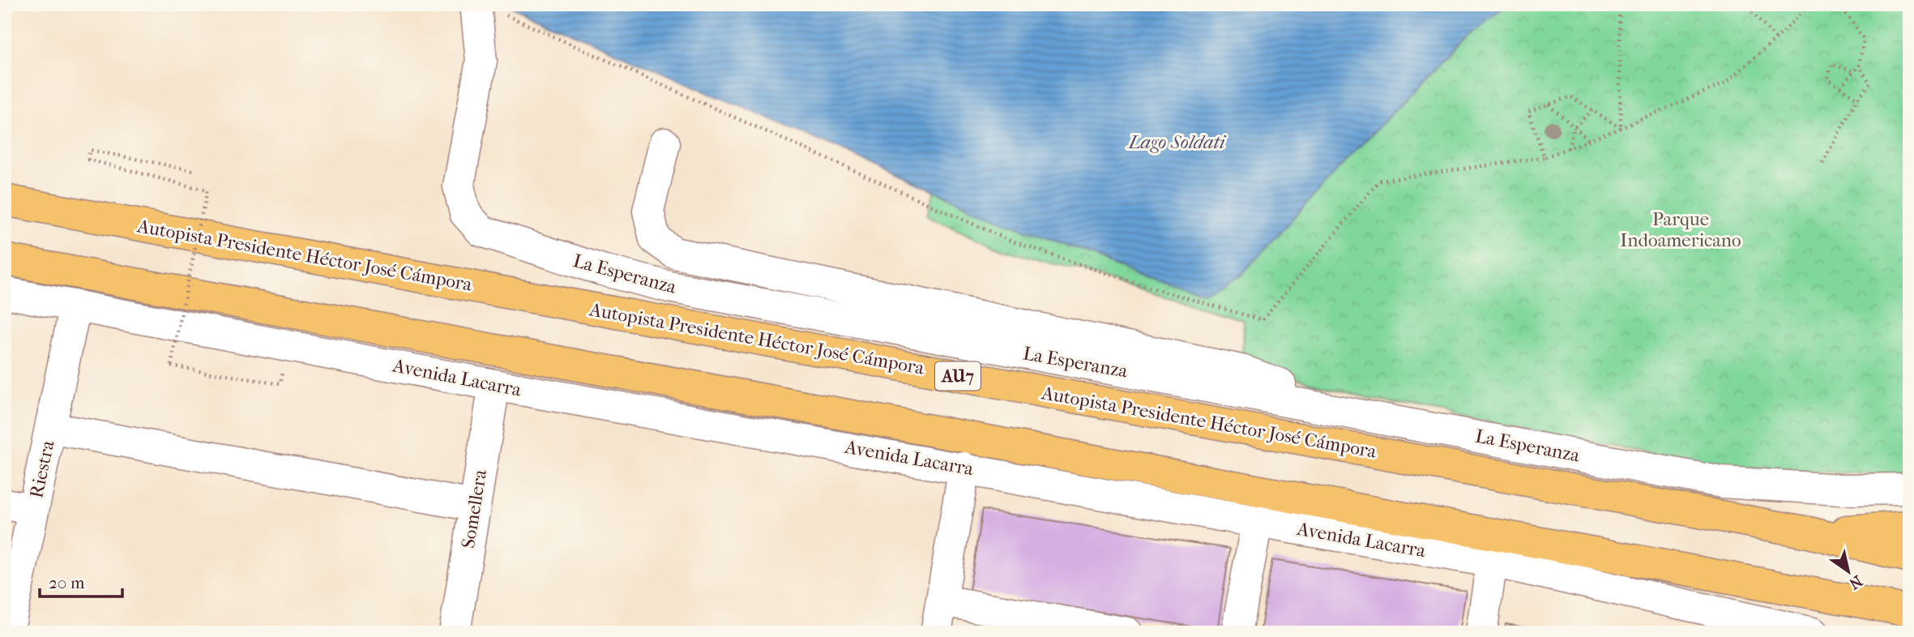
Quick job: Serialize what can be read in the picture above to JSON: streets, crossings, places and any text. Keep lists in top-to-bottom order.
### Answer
{
  "streets": {
    "highway": ["Autopista Presidente Héctor José Cámpora", "AU7"],
    "street": [
      "La Esperanza",
      "Avenida Lacarra",
      "Riestra",
      "Somellera"
    ]
  },
  "crossings": [
    ["Avenida Lacarra", "Riestra"],
    ["Avenida Lacarra", "Somellera"]
  ],
  "water": ["Lago Soldati"],
  "parks": ["Parque Indoamericano"],
  "scale_bar": "20 m",
  "north": "bottom right"
}
